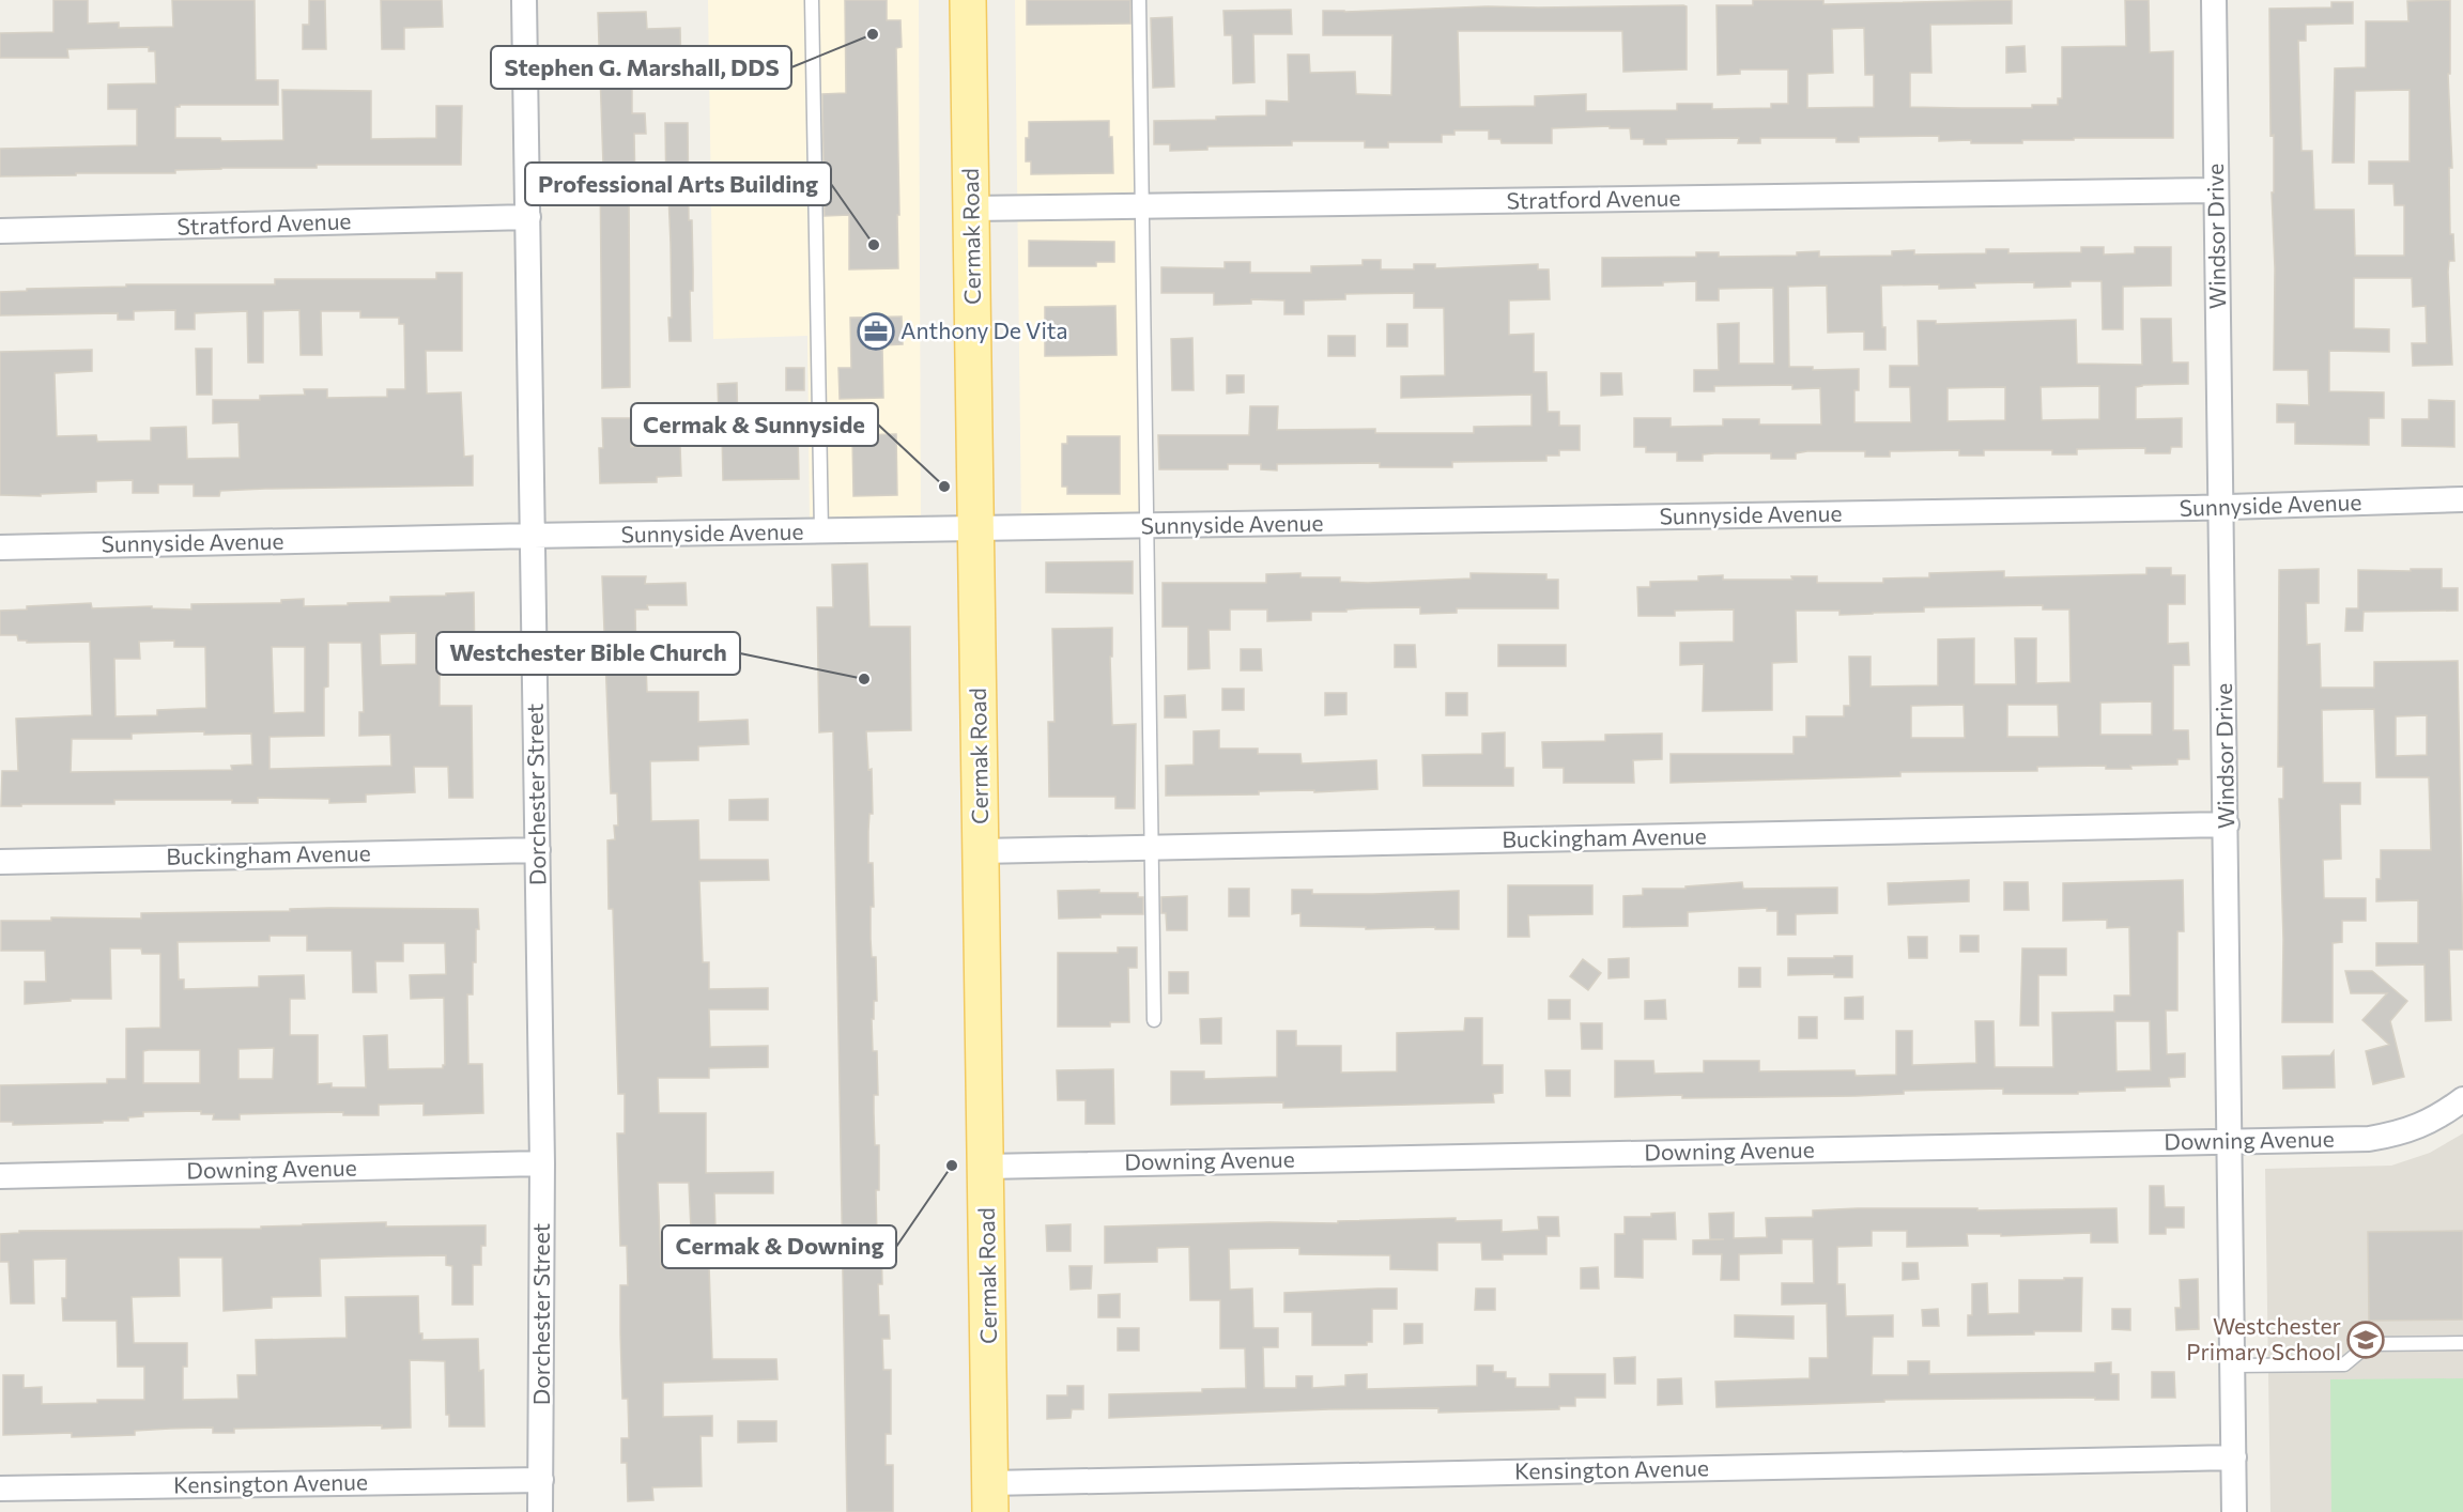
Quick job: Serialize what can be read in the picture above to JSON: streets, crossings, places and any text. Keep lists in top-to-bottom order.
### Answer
{
  "streets": {
    "main road": ["Cermak Road"],
    "street": [
      "Stratford Avenue",
      "Windsor Drive",
      "Sunnyside Avenue",
      "Dorchester Street",
      "Buckingham Avenue",
      "Downing Avenue",
      "Kensington Avenue"
    ]
  },
  "crossings": [
    ["Stratford Avenue", "Cermak Road"],
    ["Stratford Avenue", "Windsor Drive"],
    ["Stratford Avenue", "Dorchester Street"],
    ["Cermak Road", "Sunnyside Avenue"],
    ["Cermak Road", "Buckingham Avenue"],
    ["Cermak Road", "Downing Avenue"],
    ["Cermak Road", "Kensington Avenue"],
    ["Windsor Drive", "Sunnyside Avenue"],
    ["Windsor Drive", "Buckingham Avenue"],
    ["Windsor Drive", "Downing Avenue"],
    ["Windsor Drive", "Kensington Avenue"],
    ["Sunnyside Avenue", "Dorchester Street"],
    ["Dorchester Street", "Buckingham Avenue"],
    ["Dorchester Street", "Downing Avenue"],
    ["Dorchester Street", "Kensington Avenue"]
  ],
  "places": {
    "other": [
      "Stephen G. Marshall, DDS",
      "Professional Arts Building",
      "Cermak & Sunnyside",
      "Westchester Bible Church",
      "Cermak & Downing"
    ],
    "office": ["Anthony De Vita"],
    "school or university": ["Westchester Primary School"]
  }
}
